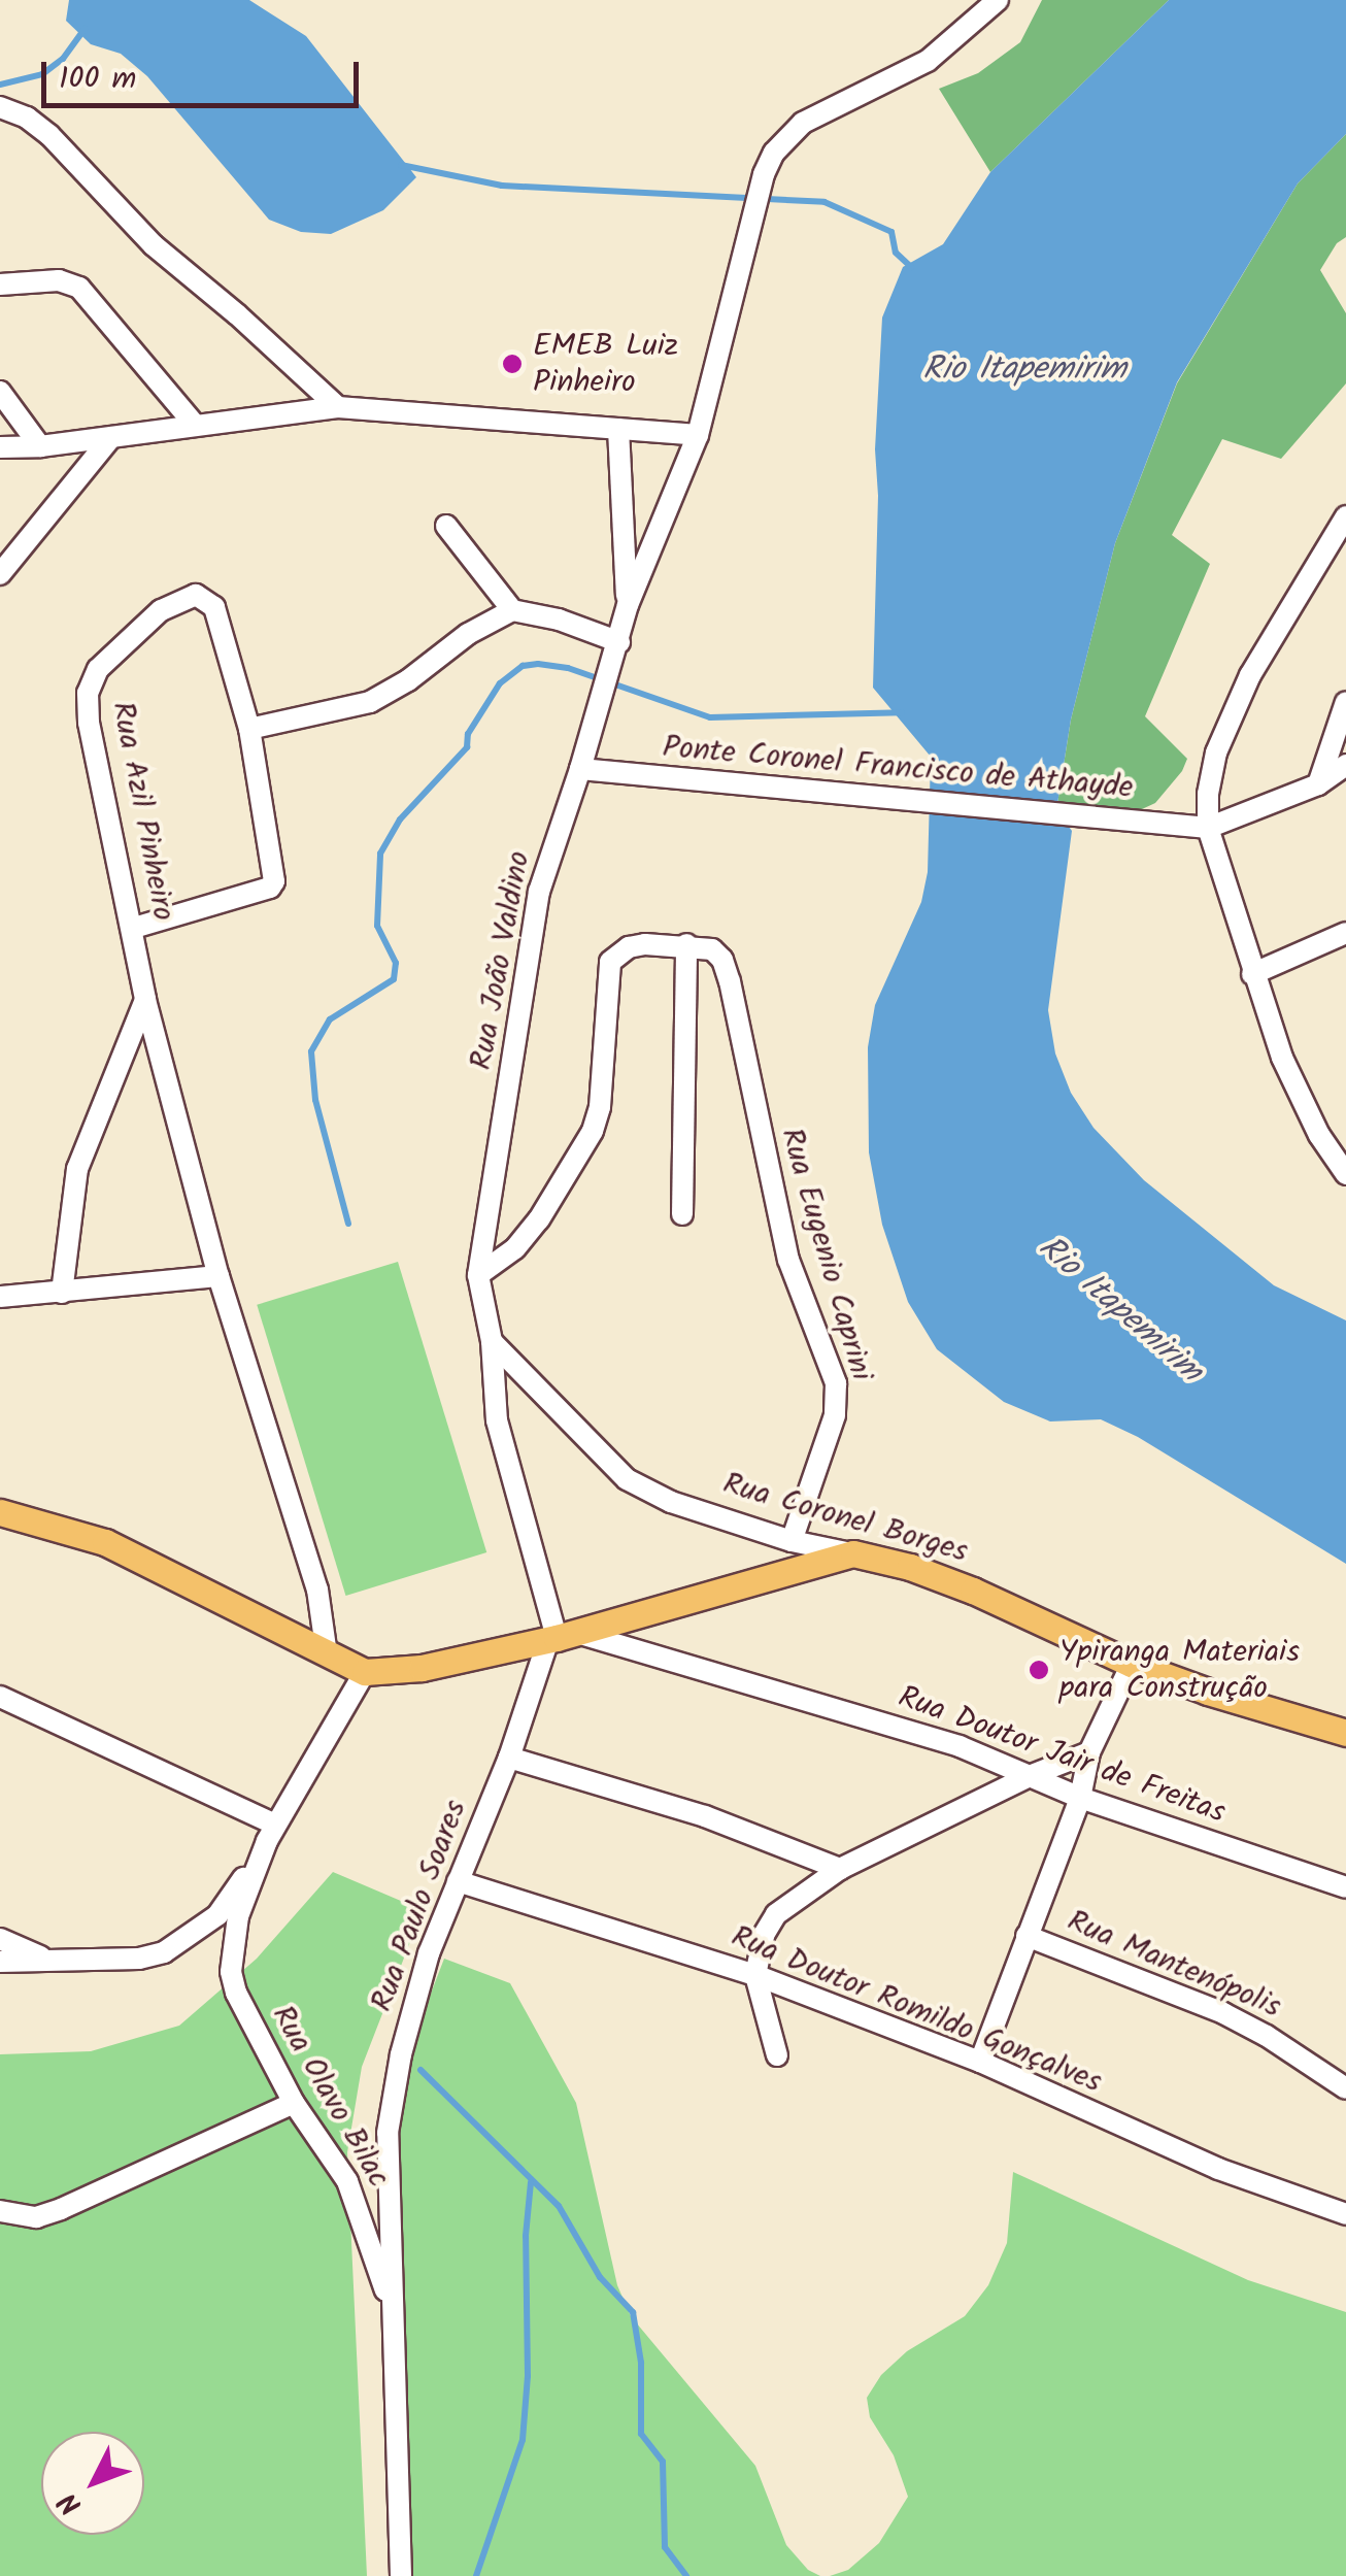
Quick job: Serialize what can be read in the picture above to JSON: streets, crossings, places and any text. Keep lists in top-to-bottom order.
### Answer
{
  "streets": {
    "main road": ["Rua Coronel Borges"],
    "street": [
      "Ponte Coronel Francisco de Athayde",
      "Rua Azil Pinheiro",
      "Rua João Valdino",
      "Rua Eugenio Caprini",
      "Rua Doutor Jair de Freitas",
      "Rua Paulo Soares",
      "Rua Mantenópolis",
      "Rua Doutor Romildo Gonçalves",
      "Rua Olavo Bilac"
    ]
  },
  "crossings": [
    ["Ponte Coronel Francisco de Athayde", "Rua João Valdino"],
    ["Rua Eugenio Caprini", "Rua Coronel Borges"],
    ["Rua Doutor Jair de Freitas", "Rua Paulo Soares"],
    ["Rua Paulo Soares", "Rua Doutor Romildo Gonçalves"],
    ["Rua Paulo Soares", "Rua Olavo Bilac"]
  ],
  "water": ["Rio Itapemirim"],
  "places": ["EMEB Luiz Pinheiro", "Ypiranga Materiais para Construção"],
  "scale_bar": "100 m",
  "north": "bottom left"
}
